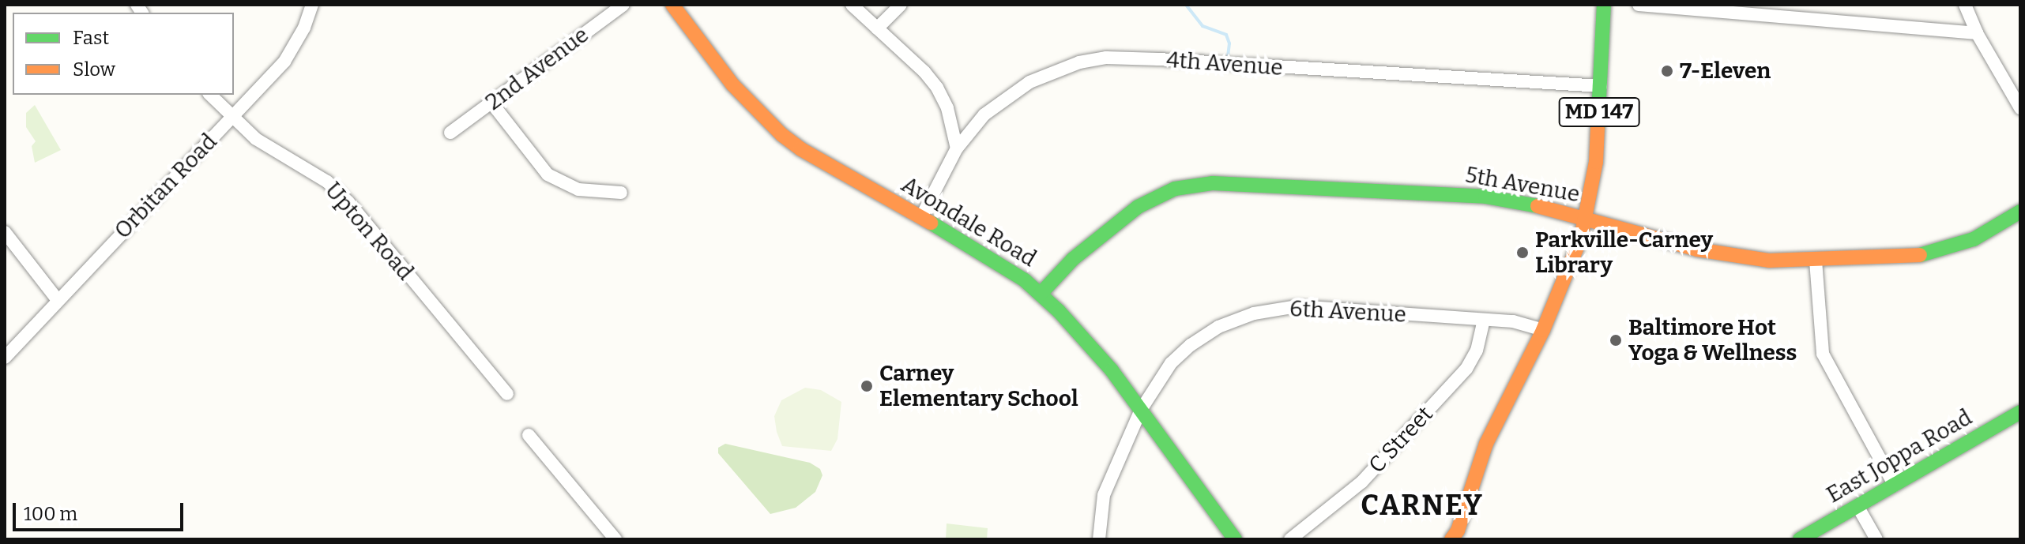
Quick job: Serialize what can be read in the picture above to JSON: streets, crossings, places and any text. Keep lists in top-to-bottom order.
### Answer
{
  "streets": {
    "street": [
      "4th Avenue",
      "2nd Avenue",
      "MD 147",
      "5th Avenue",
      "Orbitan Road",
      "Avondale Road",
      "Upton Road",
      "6th Avenue",
      "C Street",
      "East Joppa Road"
    ]
  },
  "crossings": [
    ["4th Avenue", "MD 147"],
    ["4th Avenue", "Avondale Road"],
    ["MD 147", "5th Avenue"],
    ["MD 147", "6th Avenue"],
    ["5th Avenue", "Avondale Road"],
    ["Orbitan Road", "Upton Road"],
    ["Avondale Road", "6th Avenue"],
    ["6th Avenue", "C Street"]
  ],
  "districts": ["CARNEY"],
  "places": [
    "7-Eleven",
    "Parkville-Carney Library",
    "Baltimore Hot Yoga & Wellness",
    "Carney Elementary School"
  ],
  "legend": ["Fast", "Slow"],
  "scale_bar": "100 m"
}
